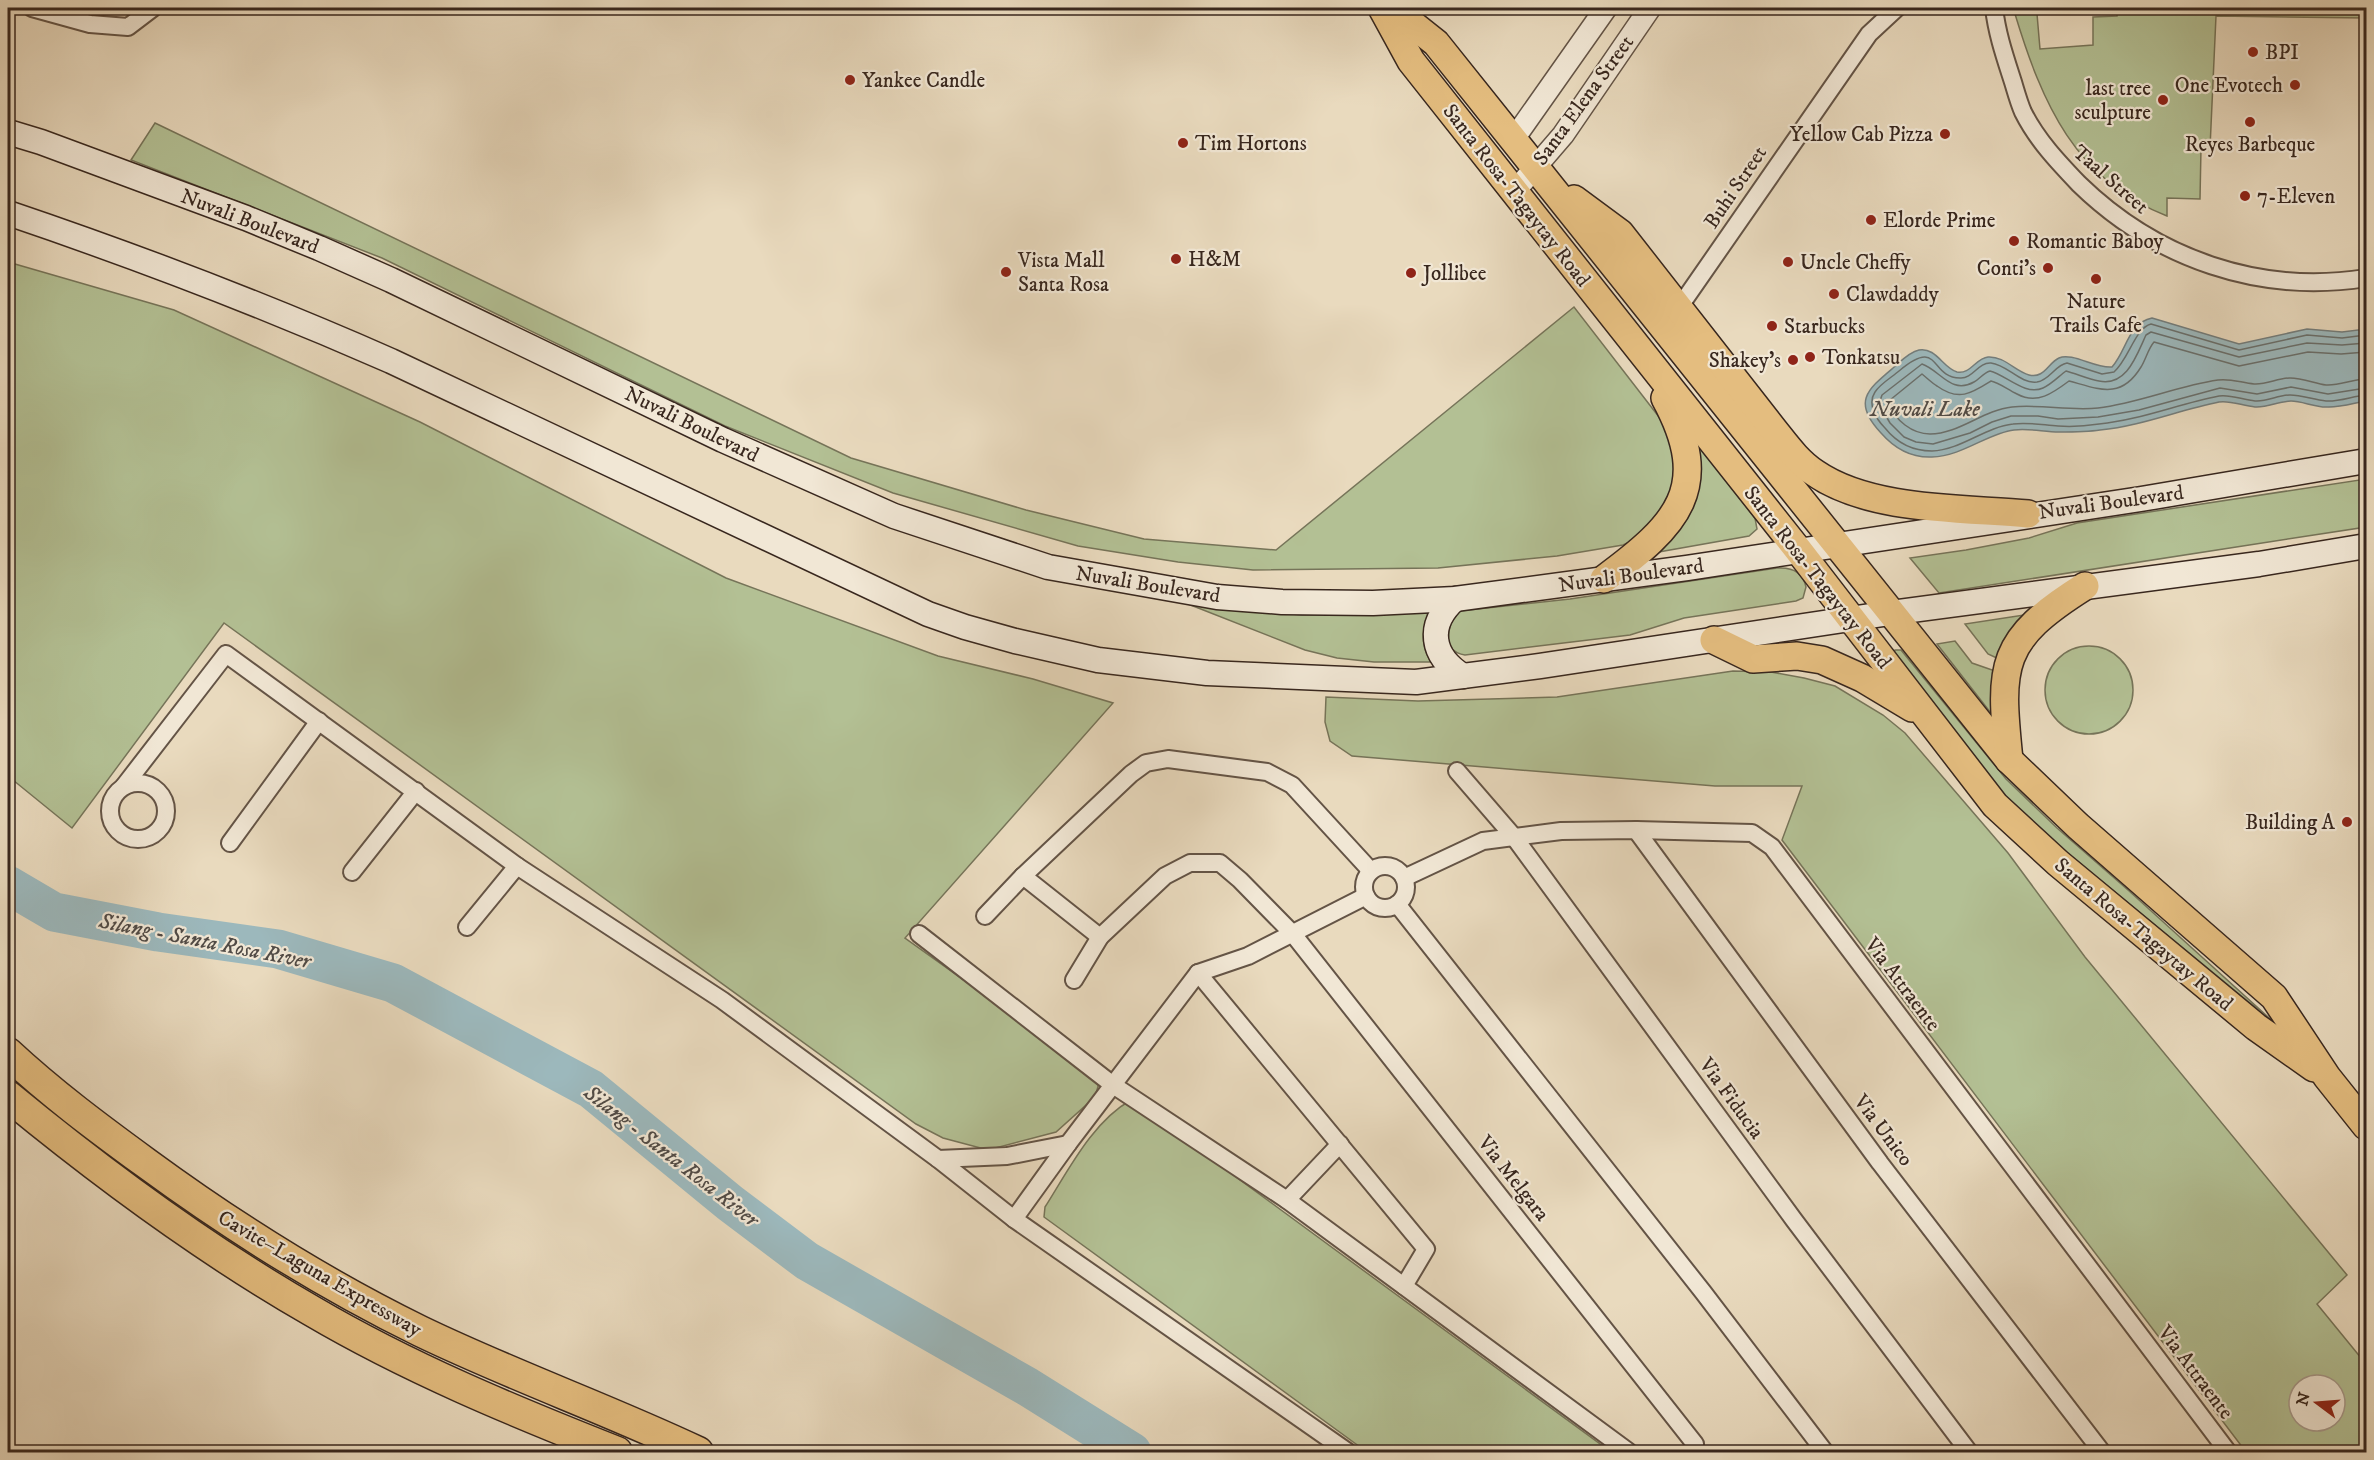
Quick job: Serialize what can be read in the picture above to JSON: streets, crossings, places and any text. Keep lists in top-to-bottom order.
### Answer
{
  "streets": {
    "highway": ["Cavite–Laguna Expressway"],
    "main road": ["Santa Rosa-Tagaytay Road", "Nuvali Boulevard"],
    "street": [
      "Santa Elena Street",
      "Taal Street",
      "Buhi Street",
      "Via Attraente",
      "Via Fiducia",
      "Via Unico",
      "Via Melgara"
    ]
  },
  "crossings": [
    ["Santa Elena Street", "Santa Rosa-Tagaytay Road"],
    ["Santa Rosa-Tagaytay Road", "Nuvali Boulevard"],
    ["Via Attraente", "Via Fiducia"],
    ["Via Attraente", "Via Unico"]
  ],
  "water": ["Nuvali Lake", "Silang - Santa Rosa River"],
  "places": [
    "BPI",
    "Yankee Candle",
    "One Evotech",
    "last tree sculpture",
    "Reyes Barbeque",
    "Yellow Cab Pizza",
    "Tim Hortons",
    "7-Eleven",
    "Elorde Prime",
    "Romantic Baboy",
    "H&M",
    "Uncle Cheffy",
    "Conti's",
    "Vista Mall Santa Rosa",
    "Jollibee",
    "Nature Trails Cafe",
    "Clawdaddy",
    "Starbucks",
    "Tonkatsu",
    "Shakey's",
    "Building A"
  ],
  "north": "left"
}
